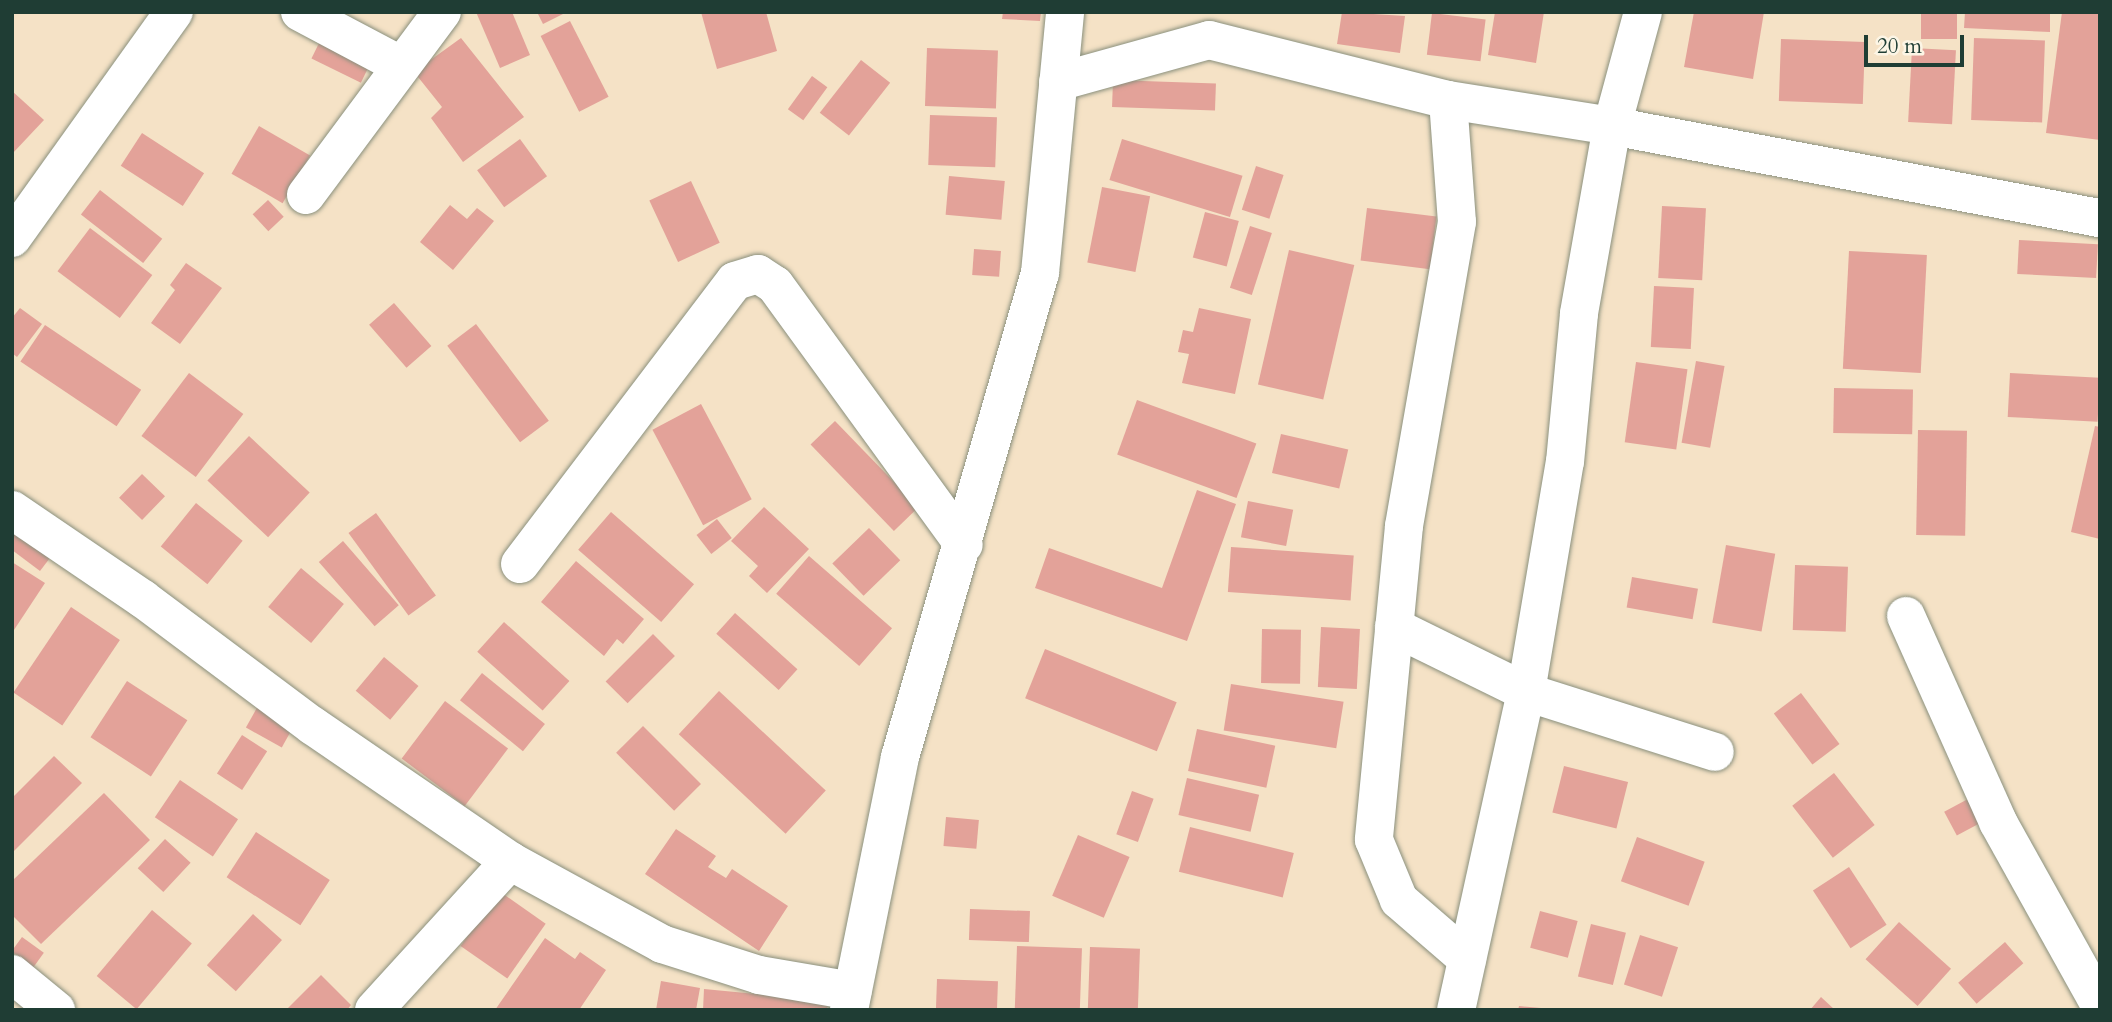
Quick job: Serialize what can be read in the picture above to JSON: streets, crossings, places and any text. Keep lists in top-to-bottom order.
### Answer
{
  "scale_bar": "20 m"
}
